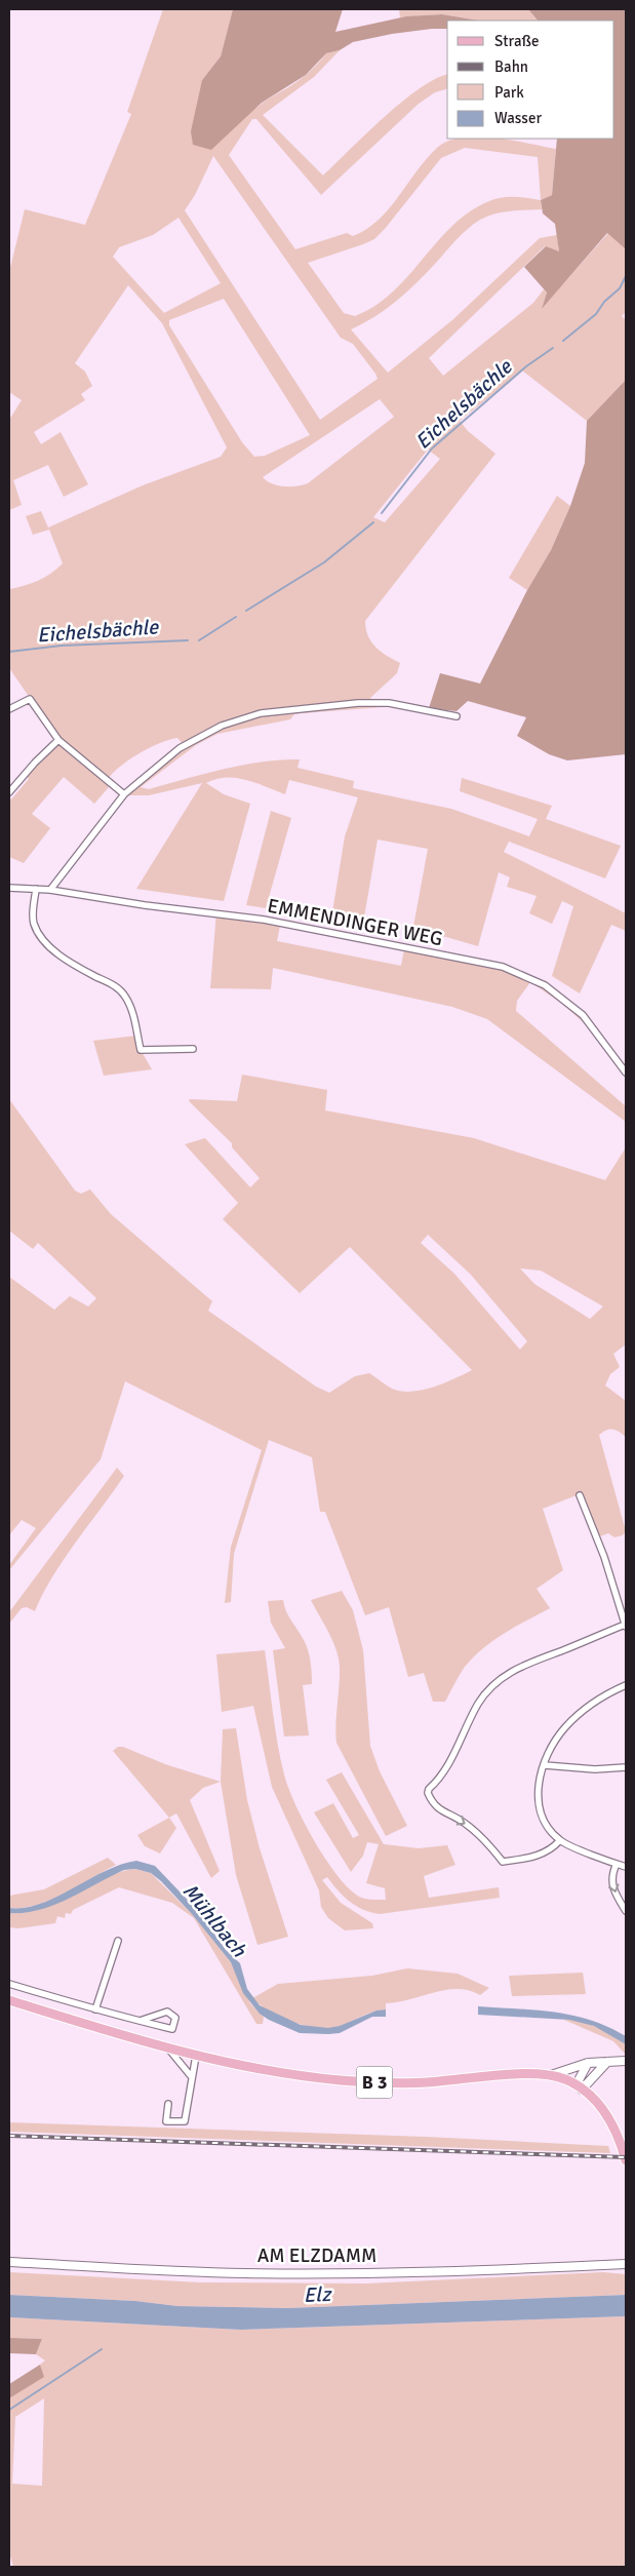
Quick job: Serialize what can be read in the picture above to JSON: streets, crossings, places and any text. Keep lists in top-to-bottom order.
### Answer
{
  "streets": {
    "main road": ["B 3"],
    "street": ["EMMENDINGER WEG", "AM ELZDAMM"]
  },
  "water": ["Eichelsbächle", "Mühlbach", "Elz"],
  "legend": [
    "Straße",
    "Bahn",
    "Park",
    "Wasser"
  ]
}
